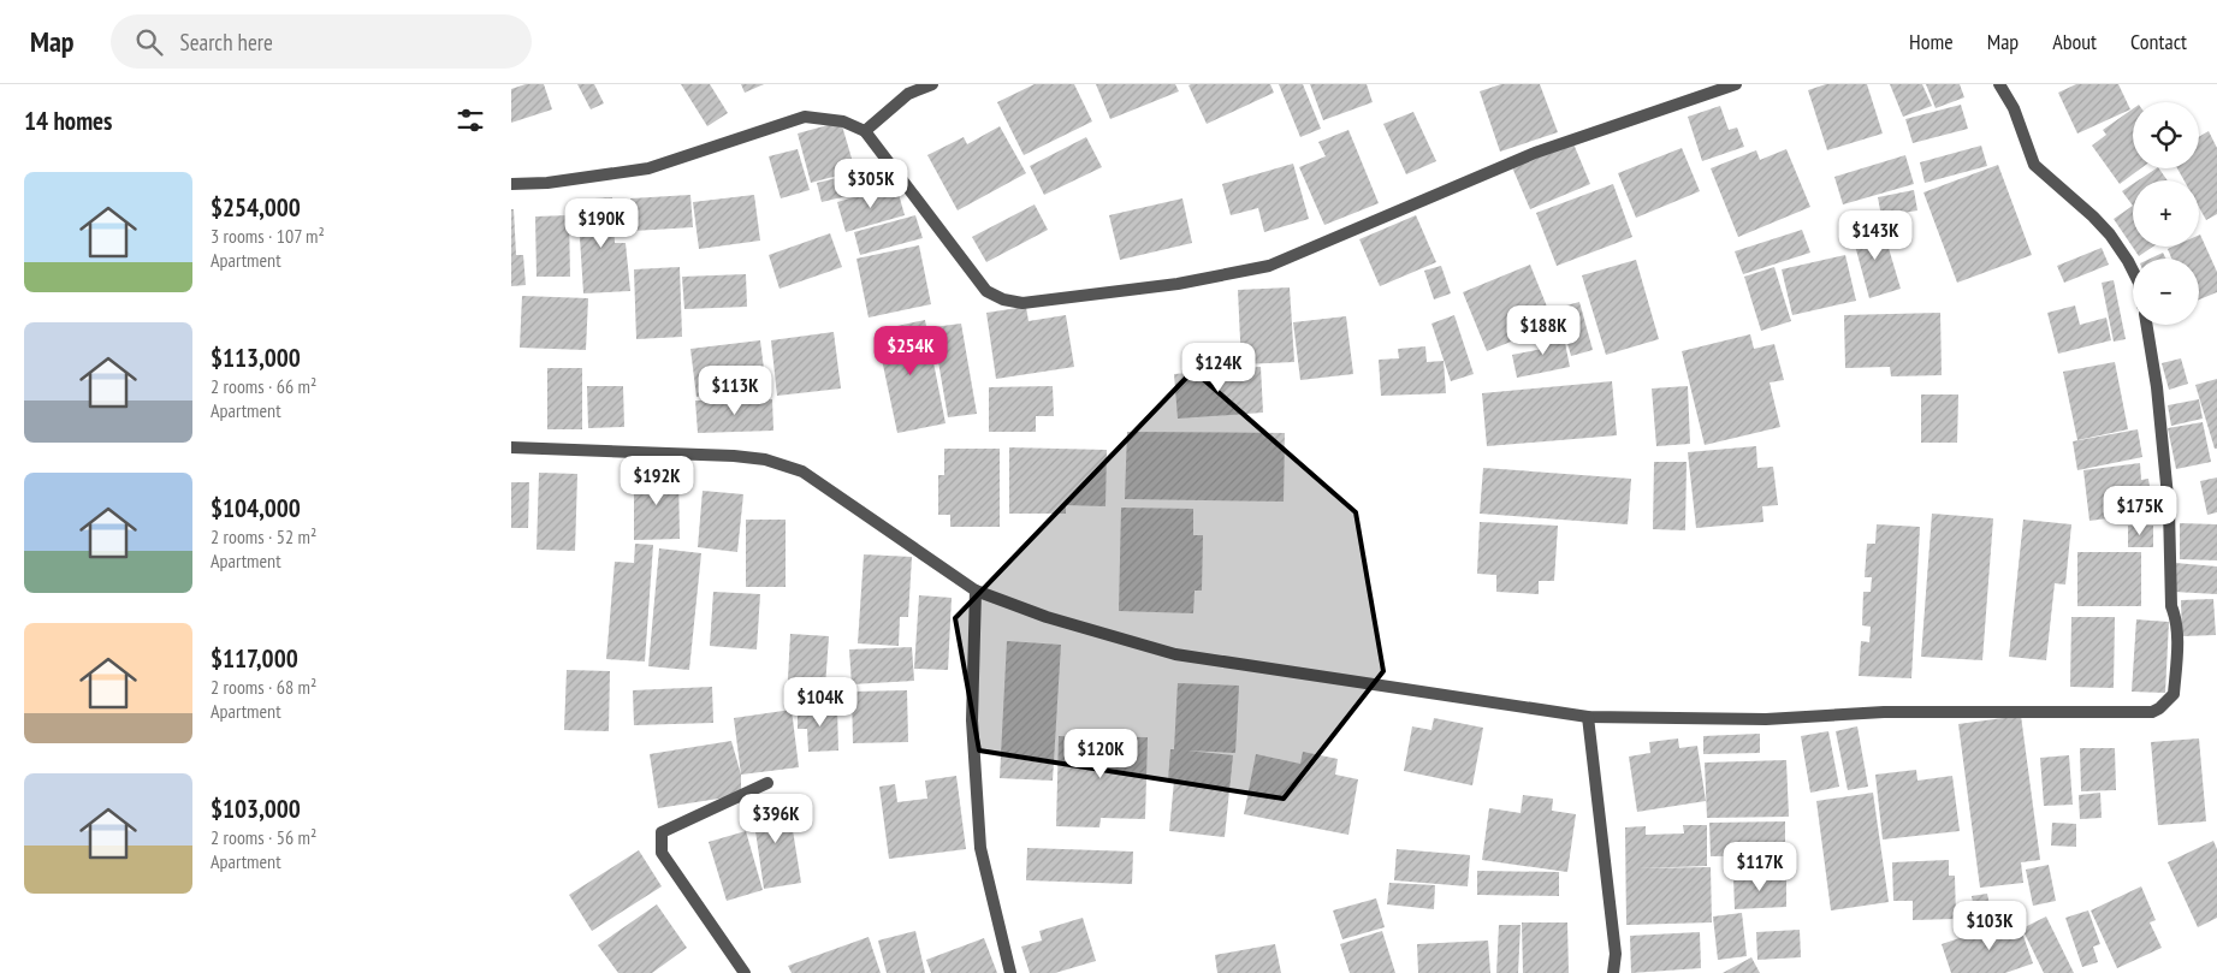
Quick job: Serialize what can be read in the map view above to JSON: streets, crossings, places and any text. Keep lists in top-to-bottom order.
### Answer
{
  "page": {
    "header": "Map",
    "search": "Search here",
    "nav": [
      "Home",
      "Map",
      "About",
      "Contact"
    ],
    "heading": "14 homes",
    "map_buttons": ["+", "−"],
    "list": [
      {
        "name": "$254,000",
        "note": "3 rooms · 107 m² · Apartment"
      },
      {
        "name": "$113,000",
        "note": "2 rooms · 66 m² · Apartment"
      },
      {
        "name": "$104,000",
        "note": "2 rooms · 52 m² · Apartment"
      },
      {
        "name": "$117,000",
        "note": "2 rooms · 68 m² · Apartment"
      },
      {
        "name": "$103,000",
        "note": "2 rooms · 56 m² · Apartment"
      }
    ],
    "price": [
      "$305K",
      "$190K",
      "$143K",
      "$188K",
      "$254K",
      "$124K",
      "$113K",
      "$192K",
      "$175K",
      "$104K",
      "$120K",
      "$396K",
      "$117K",
      "$103K"
    ]
  }
}
